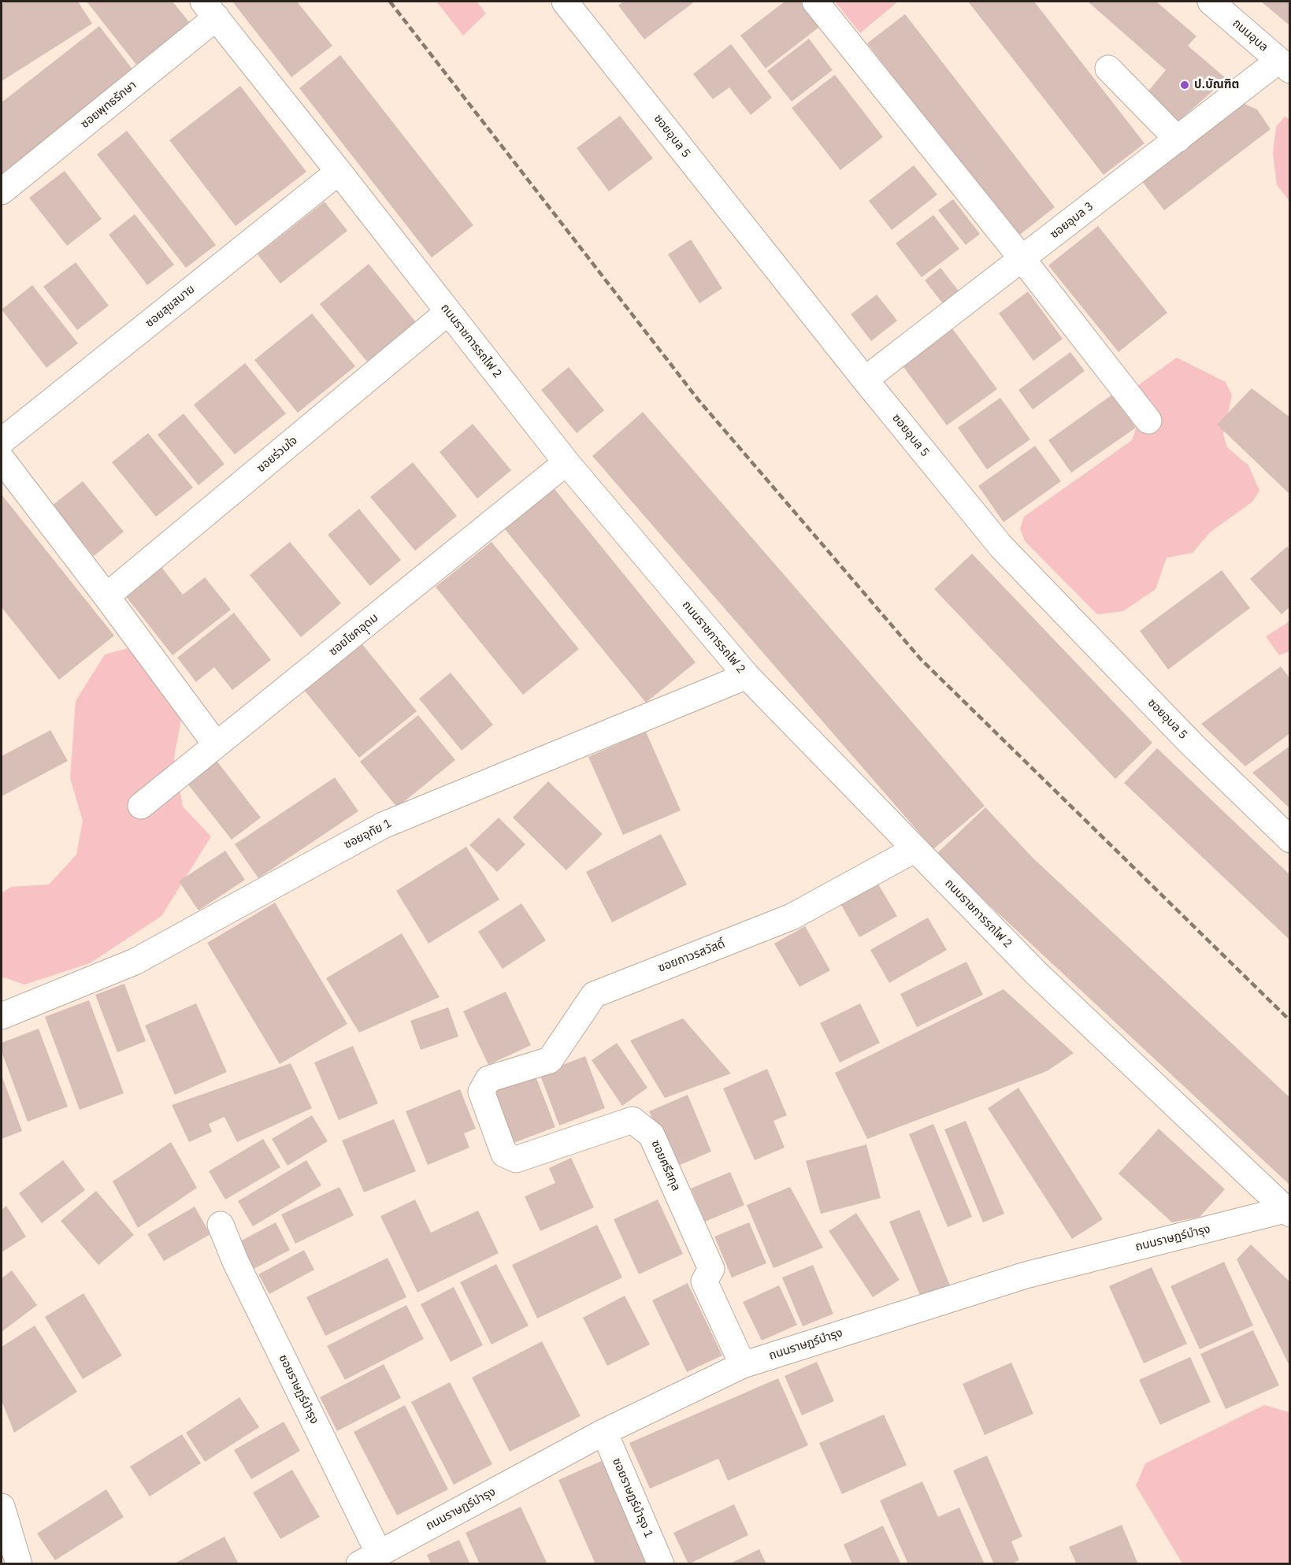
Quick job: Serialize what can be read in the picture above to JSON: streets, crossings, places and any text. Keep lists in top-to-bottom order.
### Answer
{
  "streets": {
    "street": [
      "ถนนอุบล",
      "ซอยพุทธรักษา",
      "ซอยอุบล 5",
      "ซอยอุบล 3",
      "ซอยสุขสบาย",
      "ถนนราชการรถไฟ 2",
      "ซอยร่วมใจ",
      "ซอยโชคอุุดม",
      "ซอยอุทัย 1",
      "ซอยถาวรสวัสดิ์",
      "ซอยศรีสกุล",
      "ถนนราษฏร์บำรุง",
      "ซอยราษฏร์บำรุง",
      "ซอยราษฏร์บำรุง 1"
    ]
  },
  "crossings": [
    ["ถนนอุบล", "ซอยอุบล 3"],
    ["ซอยพุทธรักษา", "ถนนราชการรถไฟ 2"],
    ["ซอยอุบล 5", "ซอยอุบล 3"],
    ["ซอยสุขสบาย", "ถนนราชการรถไฟ 2"],
    ["ถนนราชการรถไฟ 2", "ซอยร่วมใจ"],
    ["ถนนราชการรถไฟ 2", "ซอยโชคอุุดม"],
    ["ถนนราชการรถไฟ 2", "ซอยอุทัย 1"],
    ["ถนนราชการรถไฟ 2", "ซอยถาวรสวัสดิ์"],
    ["ถนนราชการรถไฟ 2", "ถนนราษฏร์บำรุง"],
    ["ซอยถาวรสวัสดิ์", "ซอยศรีสกุล"],
    ["ซอยศรีสกุล", "ถนนราษฏร์บำรุง"],
    ["ถนนราษฏร์บำรุง", "ซอยราษฏร์บำรุง"],
    ["ถนนราษฏร์บำรุง", "ซอยราษฏร์บำรุง 1"]
  ],
  "places": ["ป.บัณฑิต"]
}
